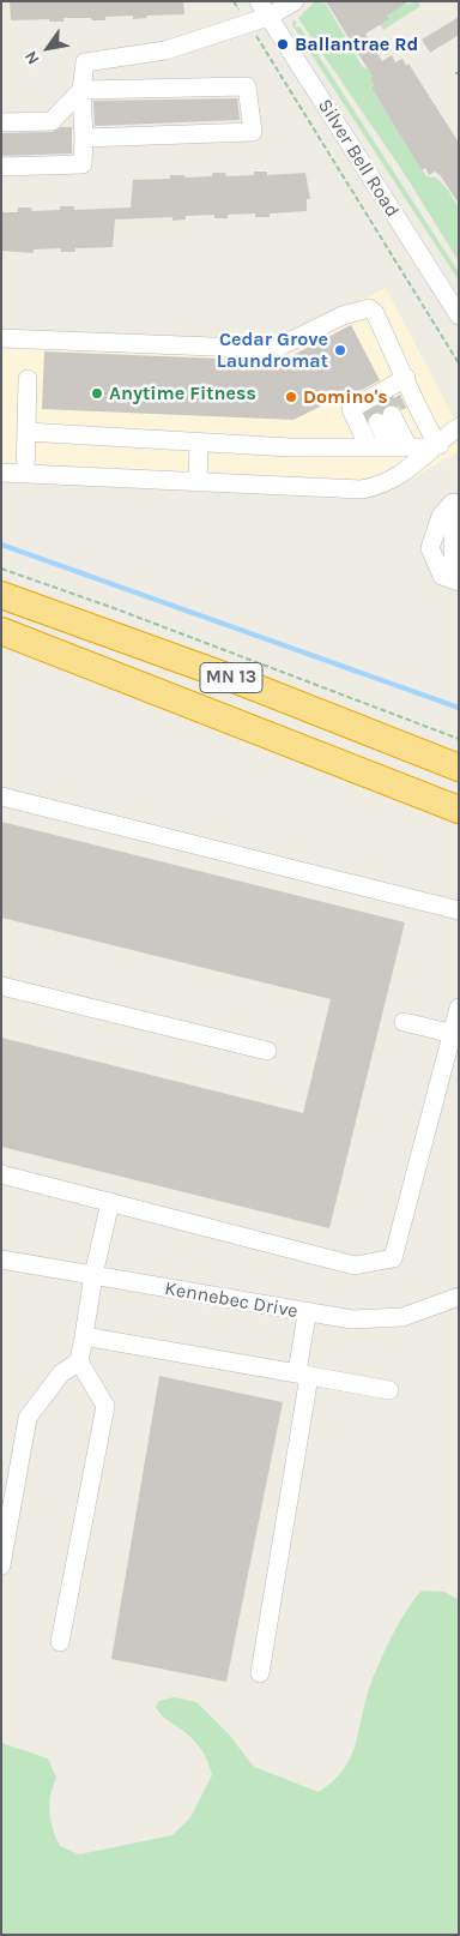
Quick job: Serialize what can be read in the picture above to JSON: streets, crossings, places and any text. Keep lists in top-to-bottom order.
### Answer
{
  "streets": {
    "highway": ["MN 13"],
    "street": ["Silver Bell Road", "Kennebec Drive"]
  },
  "places": [
    "Ballantrae Rd",
    "Cedar Grove Laundromat",
    "Anytime Fitness",
    "Domino's"
  ],
  "north": "bottom left"
}
